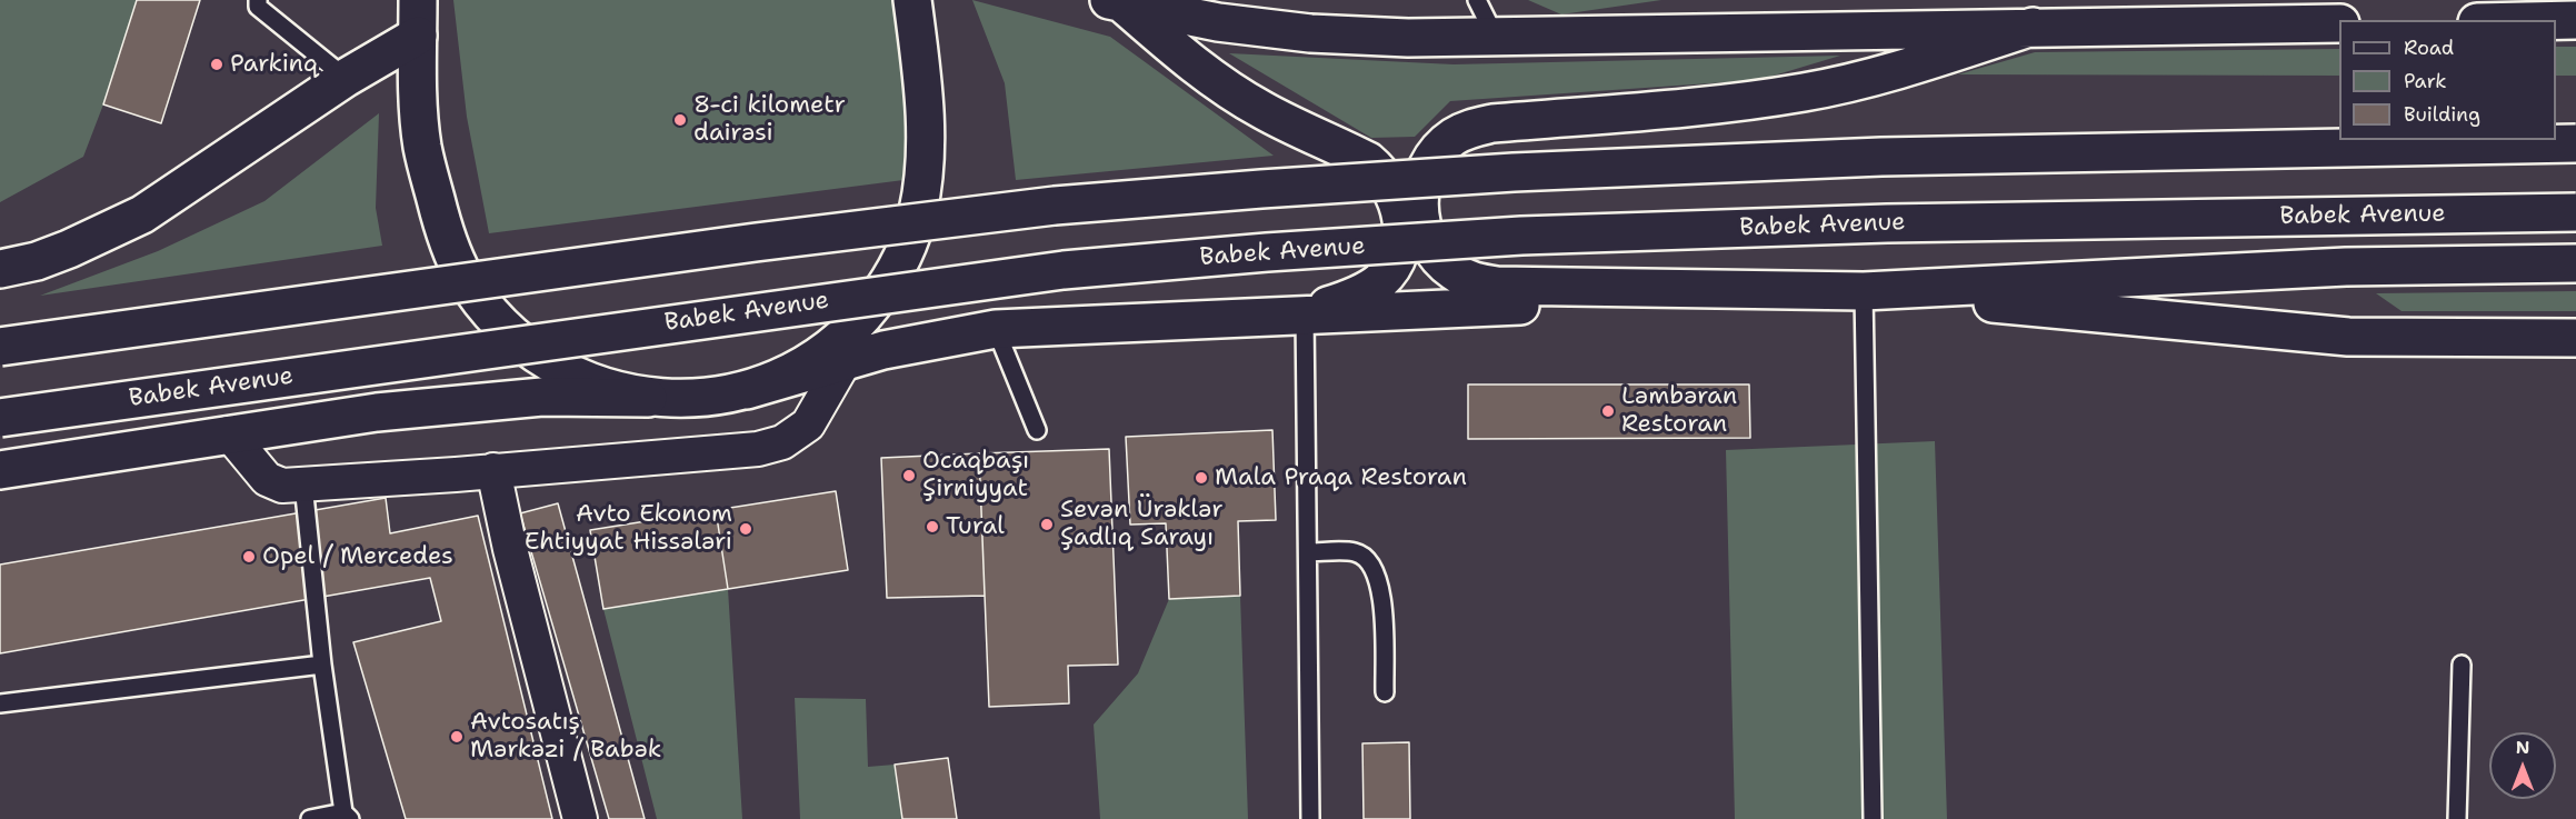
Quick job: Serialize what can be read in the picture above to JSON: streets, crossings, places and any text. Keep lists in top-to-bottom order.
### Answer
{
  "streets": {
    "main road": ["Babek Avenue"]
  },
  "places": [
    "Parkinq",
    "8-ci kilometr dairəsi",
    "Ləmbəran Restoran",
    "Ocaqbaşı Şirniyyat",
    "Mala Praqa Restoran",
    "Sevən Ürəklər Şadlıq Sarayı",
    "Tural",
    "Avto Ekonom Ehtiyyat Hissələri",
    "Opel / Mercedes",
    "Avtosatış Mərkəzi / Babək"
  ],
  "legend": ["Road", "Park", "Building"],
  "north": "top"
}
